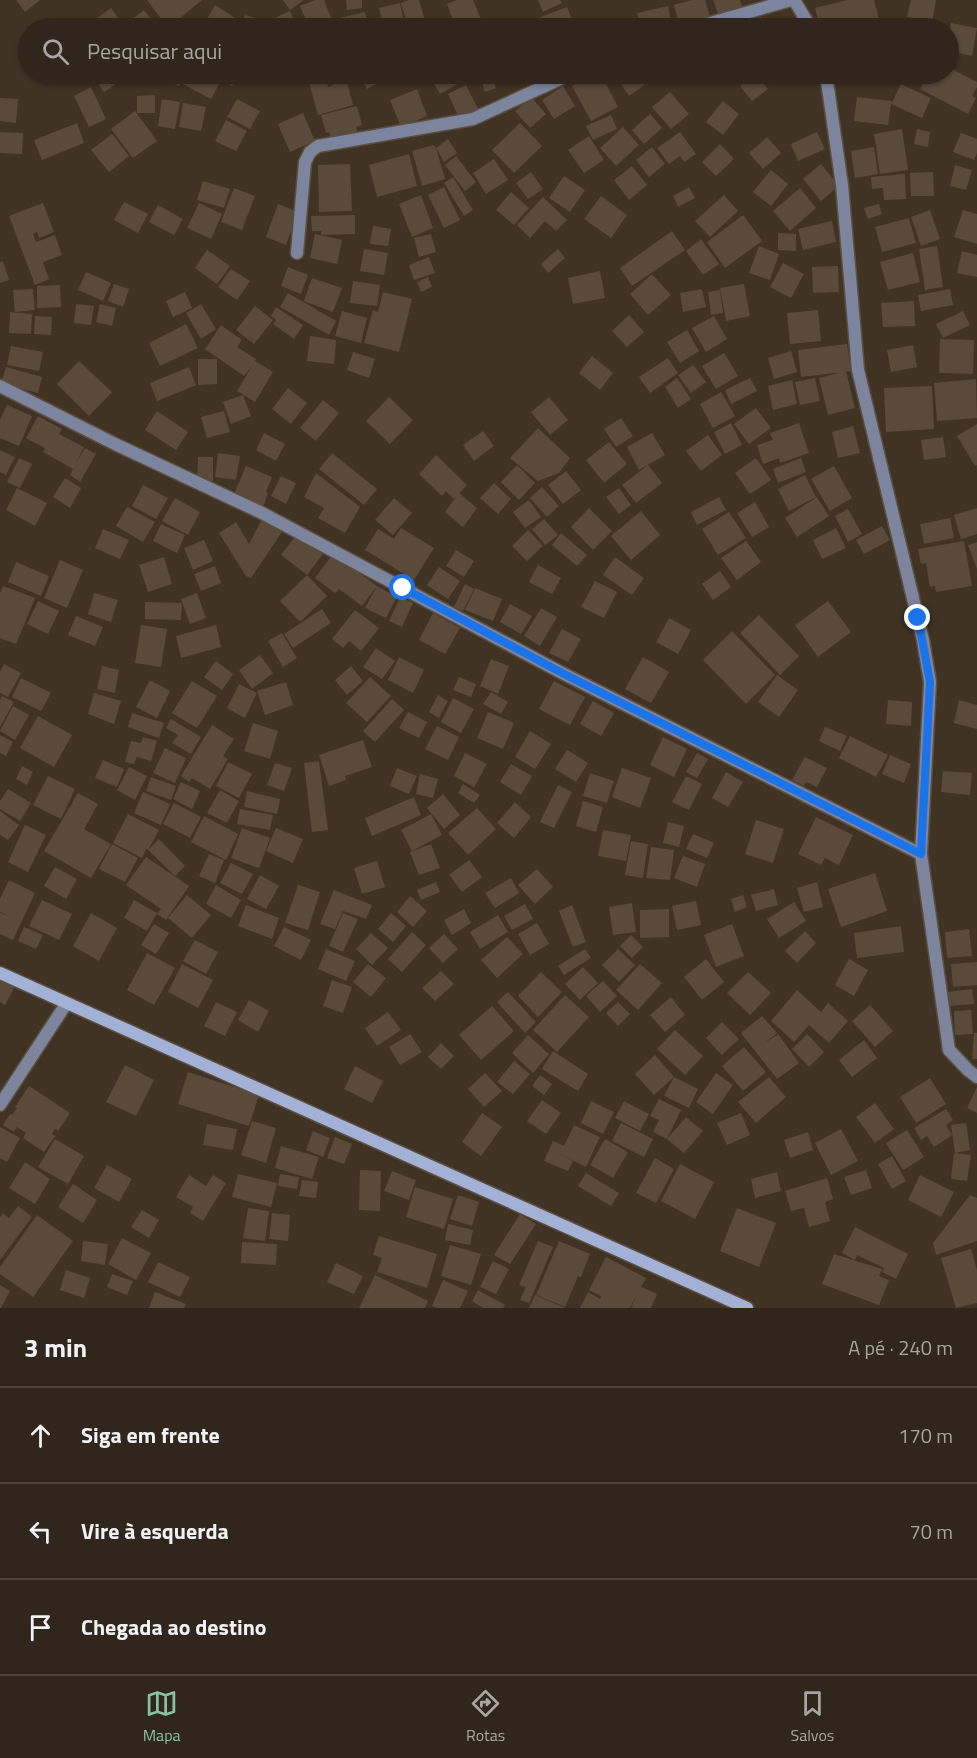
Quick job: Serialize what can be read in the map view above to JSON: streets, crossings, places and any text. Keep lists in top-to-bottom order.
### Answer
{
  "page": {
    "search": "Pesquisar aqui",
    "heading": ["3 min", "A pé · 240 m"],
    "list": [
      ["Siga em frente", "170 m"],
      ["Vire à esquerda", "70 m"],
      "Chegada ao destino"
    ],
    "nav": ["Mapa", "Rotas", "Salvos"]
  }
}
